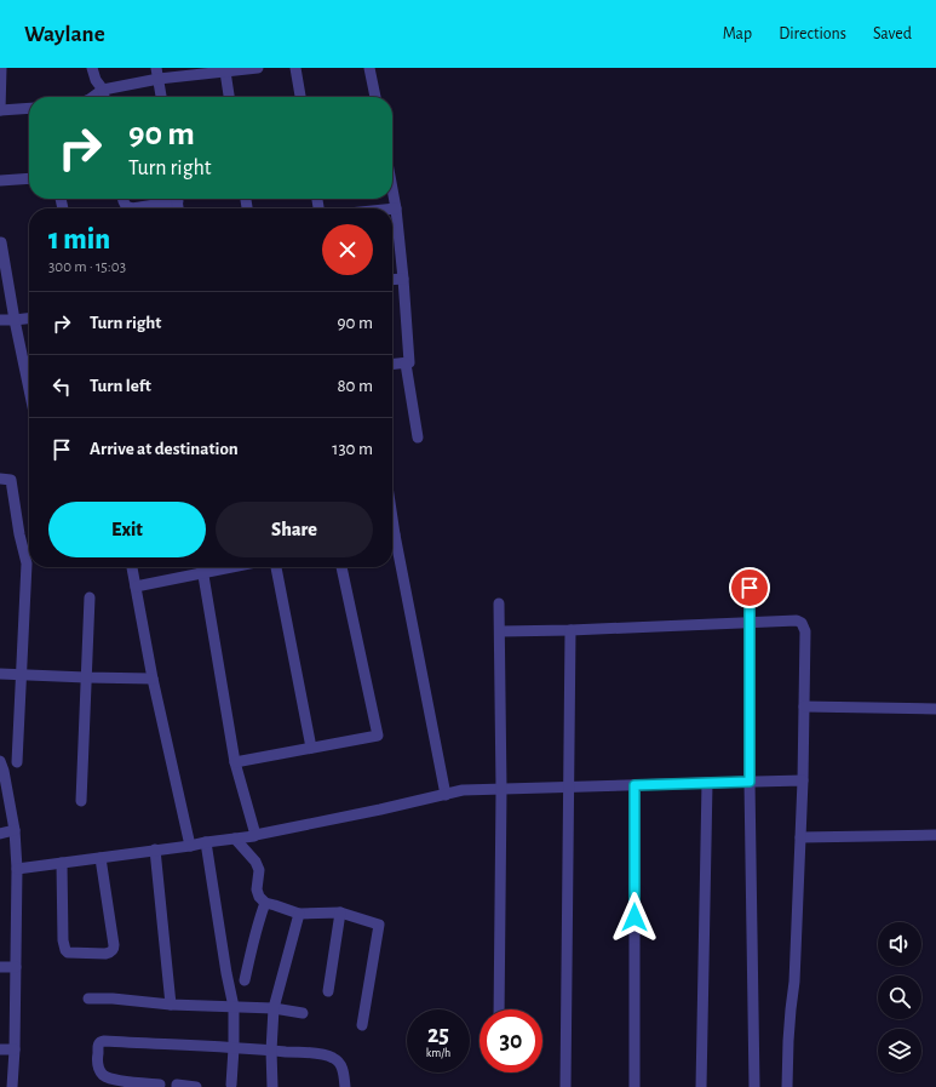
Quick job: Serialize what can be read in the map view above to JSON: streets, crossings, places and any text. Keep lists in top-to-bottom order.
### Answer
{
  "page": {
    "header": "Waylane",
    "nav": ["Map", "Directions", "Saved"],
    "turn": ["90 m", "Turn right"],
    "heading": ["1 min", "300 m · 15:03"],
    "list": [
      {
        "name": "Turn right",
        "value": "90 m"
      },
      {
        "name": "Turn left",
        "value": "80 m"
      },
      {
        "name": "Arrive at destination",
        "value": "130 m"
      }
    ],
    "buttons": ["Exit", "Share"],
    "speed": "25 km/h",
    "limit": "30"
  }
}
